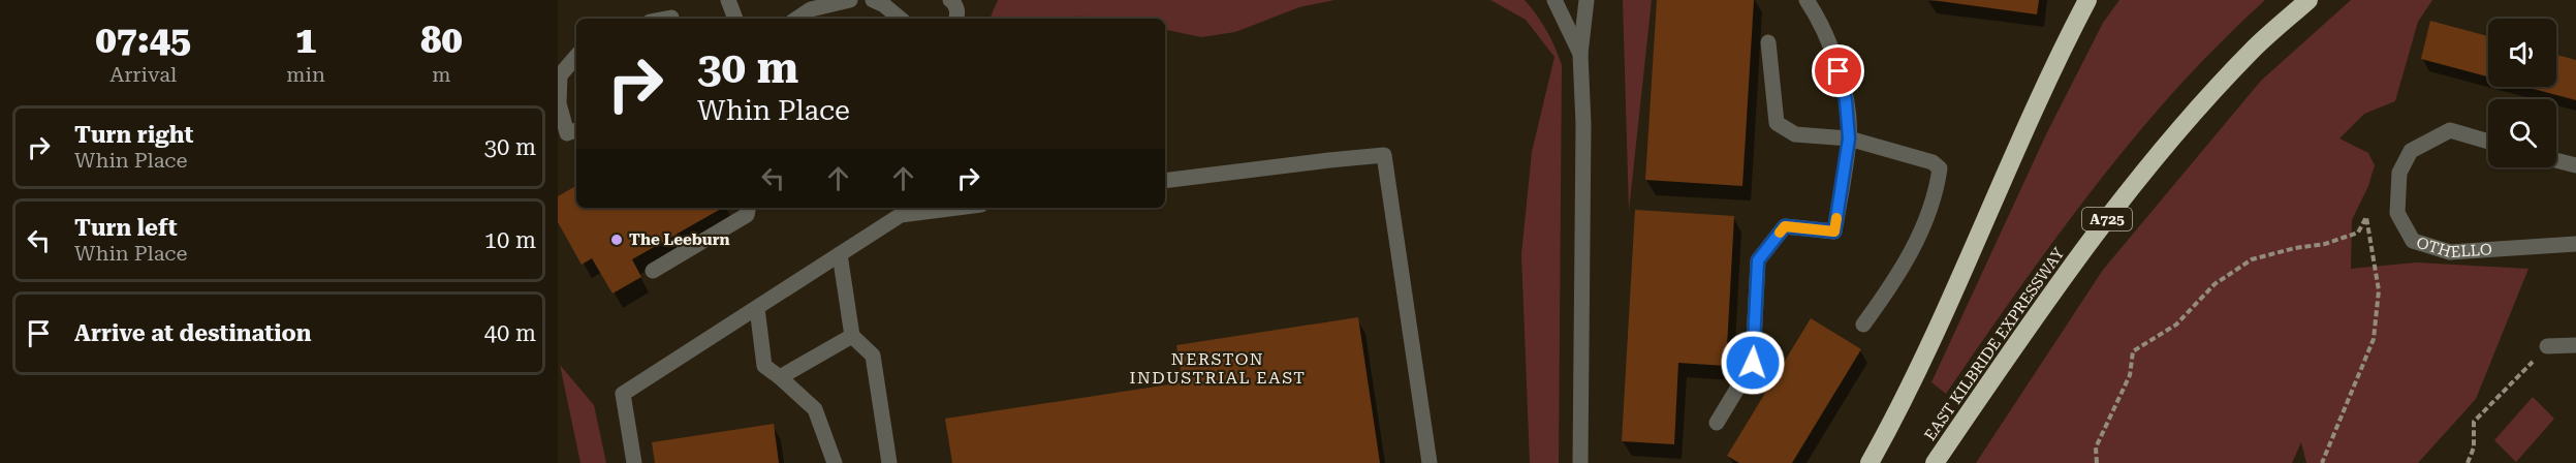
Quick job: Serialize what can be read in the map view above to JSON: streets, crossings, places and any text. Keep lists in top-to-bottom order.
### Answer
{
  "streets": {
    "highway": ["A725", "EAST KILBRIDE EXPRESSWAY"],
    "street": ["OTHELLO"]
  },
  "districts": ["NERSTON INDUSTRIAL EAST"],
  "places": ["The Leeburn"],
  "page": {
    "eta": [
      "07:45",
      "Arrival",
      "1",
      "min",
      "80",
      "m"
    ],
    "turn": ["30 m", "Whin Place"],
    "list": [
      {
        "name": "Turn right",
        "note": "Whin Place",
        "value": "30 m"
      },
      {
        "name": "Turn left",
        "note": "Whin Place",
        "value": "10 m"
      },
      {
        "name": "Arrive at destination",
        "value": "40 m"
      }
    ]
  }
}
